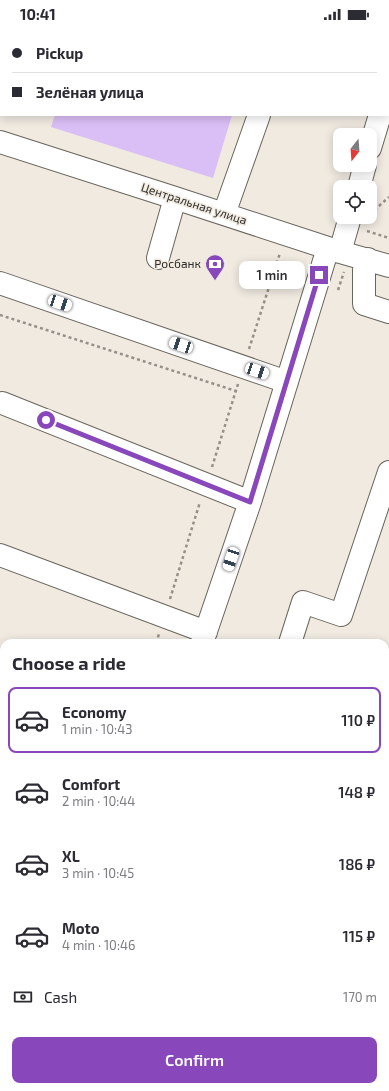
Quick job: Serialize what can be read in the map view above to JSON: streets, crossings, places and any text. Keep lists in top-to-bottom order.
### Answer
{
  "streets": {
    "street": ["Центральная улица"]
  },
  "places": {
    "bank": ["Росбанк"]
  },
  "north": "bottom",
  "page": {
    "status": "10:41",
    "banner": ["Pickup", "Зелёная улица"],
    "bubble": "1 min",
    "heading": "Choose a ride",
    "list": [
      {
        "name": "Economy",
        "note": "1 min · 10:43",
        "value": "110 ₽"
      },
      {
        "name": "Comfort",
        "note": "2 min · 10:44",
        "value": "148 ₽"
      },
      {
        "name": "XL",
        "note": "3 min · 10:45",
        "value": "186 ₽"
      },
      {
        "name": "Moto",
        "note": "4 min · 10:46",
        "value": "115 ₽"
      }
    ],
    "pay": ["Cash", "170 m"],
    "buttons": "Confirm"
  }
}
